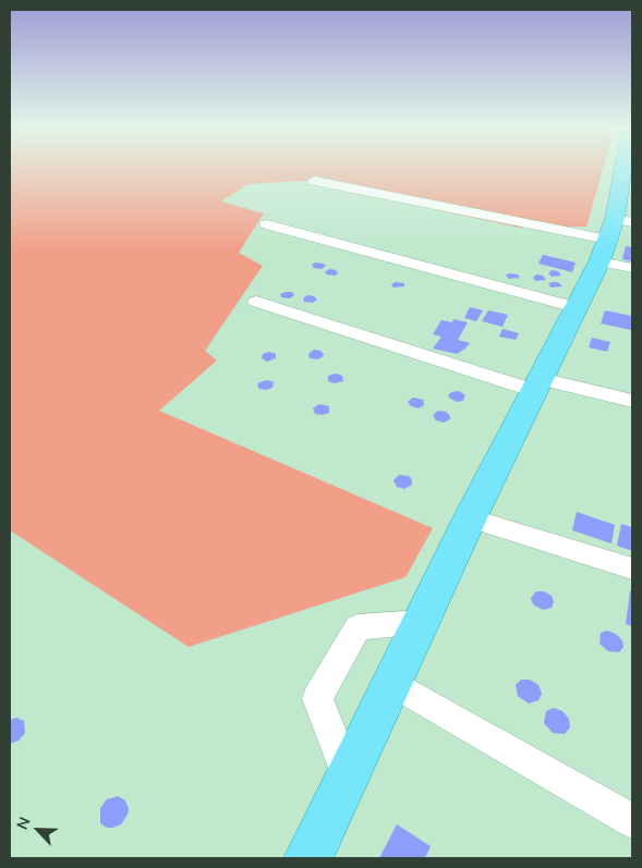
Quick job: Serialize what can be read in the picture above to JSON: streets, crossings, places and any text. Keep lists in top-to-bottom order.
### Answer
{
  "north": "top left"
}
